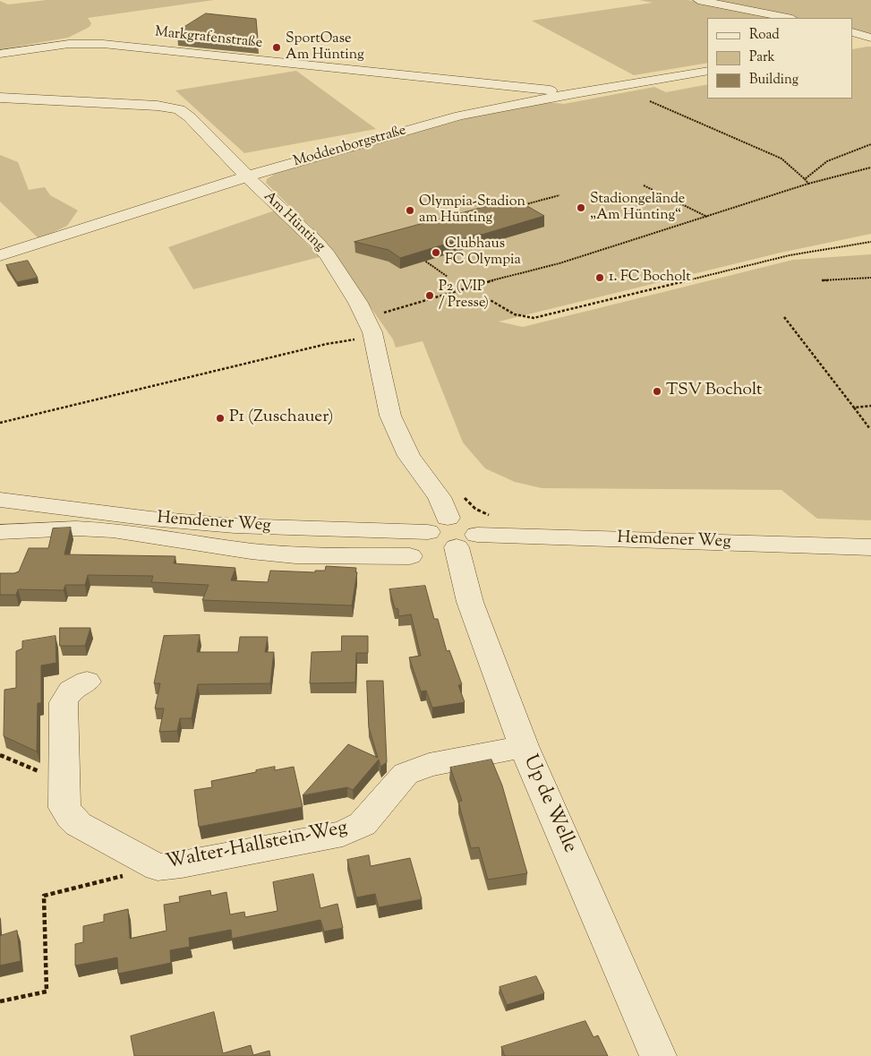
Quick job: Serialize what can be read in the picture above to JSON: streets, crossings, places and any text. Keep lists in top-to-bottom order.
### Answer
{
  "streets": {
    "street": [
      "Markgrafenstraße",
      "Moddenborgstraße",
      "Am Hünting",
      "Hemdener Weg",
      "Up de Welle",
      "Walter-Hallstein-Weg"
    ]
  },
  "crossings": [
    ["Markgrafenstraße", "Moddenborgstraße"],
    ["Moddenborgstraße", "Am Hünting"],
    ["Am Hünting", "Hemdener Weg"],
    ["Am Hünting", "Up de Welle"],
    ["Hemdener Weg", "Up de Welle"],
    ["Up de Welle", "Walter-Hallstein-Weg"]
  ],
  "places": [
    "SportOase Am Hünting",
    "Stadiongelände „Am Hünting“",
    "Olympia-Stadion am Hünting",
    "Clubhaus FC Olympia",
    "1. FC Bocholt",
    "P2 (VIP / Presse)",
    "TSV Bocholt",
    "P1 (Zuschauer)"
  ],
  "legend": ["Road", "Park", "Building"]
}
